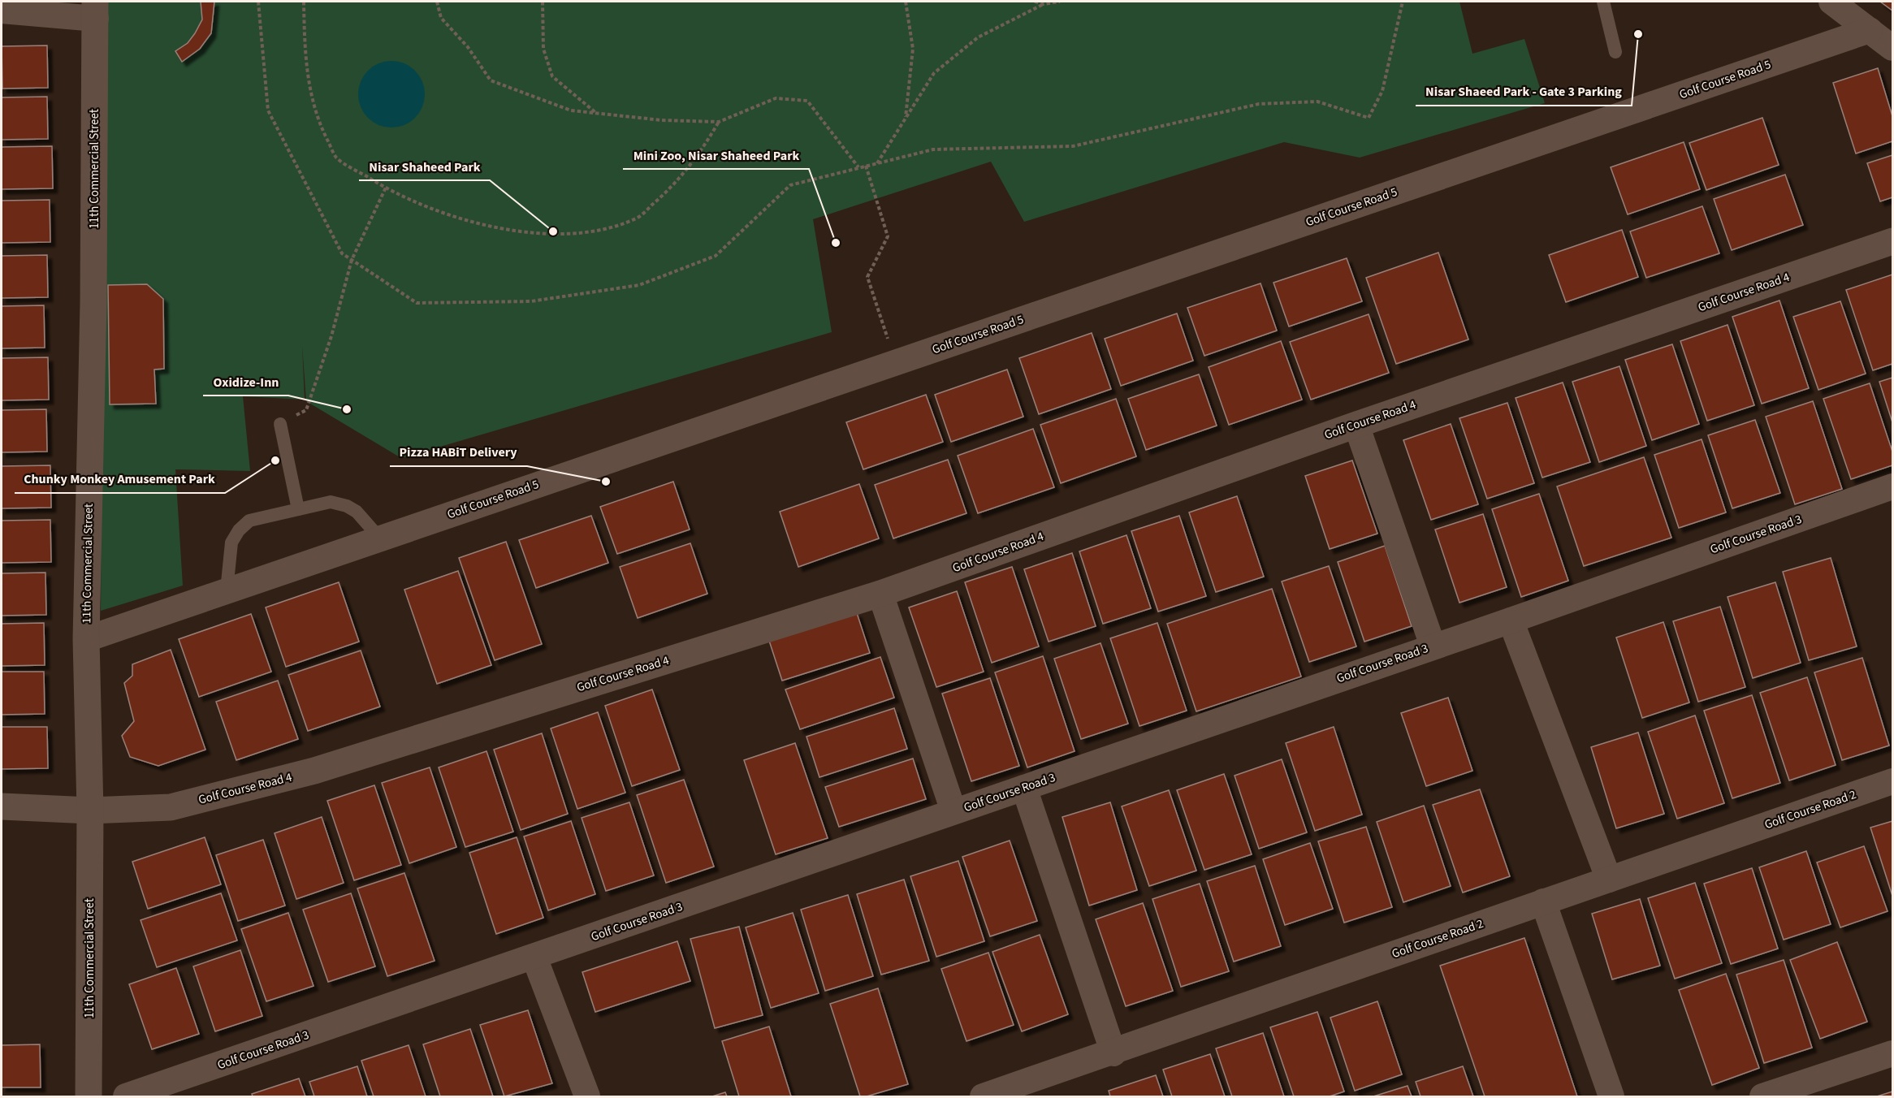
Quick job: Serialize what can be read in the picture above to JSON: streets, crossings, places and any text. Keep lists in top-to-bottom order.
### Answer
{
  "streets": {
    "street": [
      "Golf Course Road 5",
      "11th Commercial Street",
      "Golf Course Road 4",
      "Golf Course Road 3",
      "Golf Course Road 2"
    ]
  },
  "crossings": [
    ["Golf Course Road 5", "11th Commercial Street"],
    ["11th Commercial Street", "Golf Course Road 4"]
  ],
  "places": [
    "Nisar Shaeed Park - Gate 3 Parking",
    "Nisar Shaheed Park",
    "Mini Zoo, Nisar Shaheed Park",
    "Oxidize-Inn",
    "Chunky Monkey Amusement Park",
    "Pizza HABiT Delivery"
  ]
}
